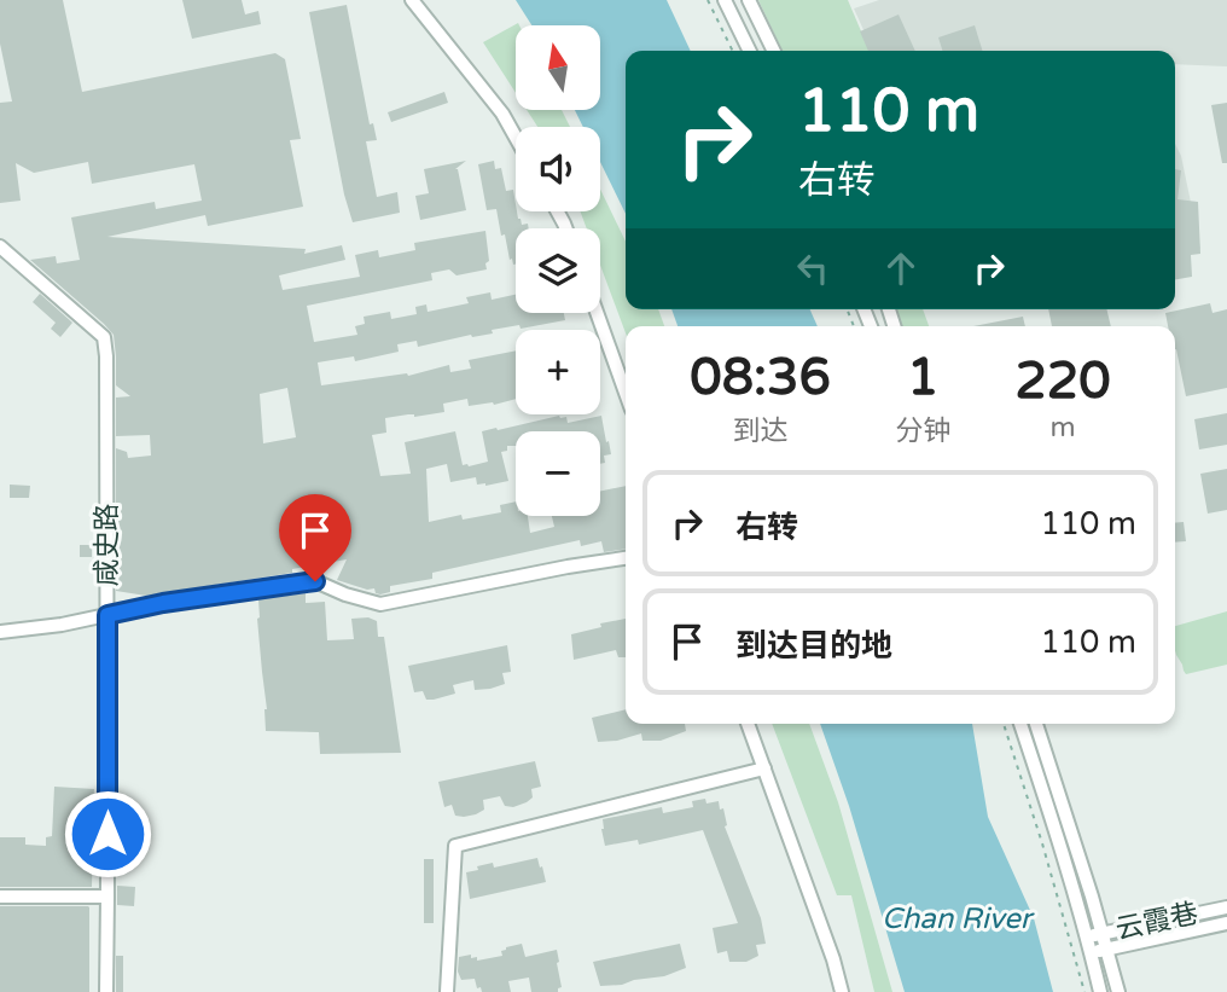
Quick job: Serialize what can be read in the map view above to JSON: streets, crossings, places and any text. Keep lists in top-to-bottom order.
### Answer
{
  "streets": {
    "street": ["咸史路", "云霞巷"]
  },
  "water": ["Chan River"],
  "north": "top",
  "page": {
    "map_buttons": ["+", "−"],
    "turn": ["110 m", "右转"],
    "eta": [
      "08:36",
      "到达",
      "1",
      "分钟",
      "220",
      "m"
    ],
    "list": [
      {
        "name": "右转",
        "value": "110 m"
      },
      {
        "name": "到达目的地",
        "value": "110 m"
      }
    ]
  }
}
